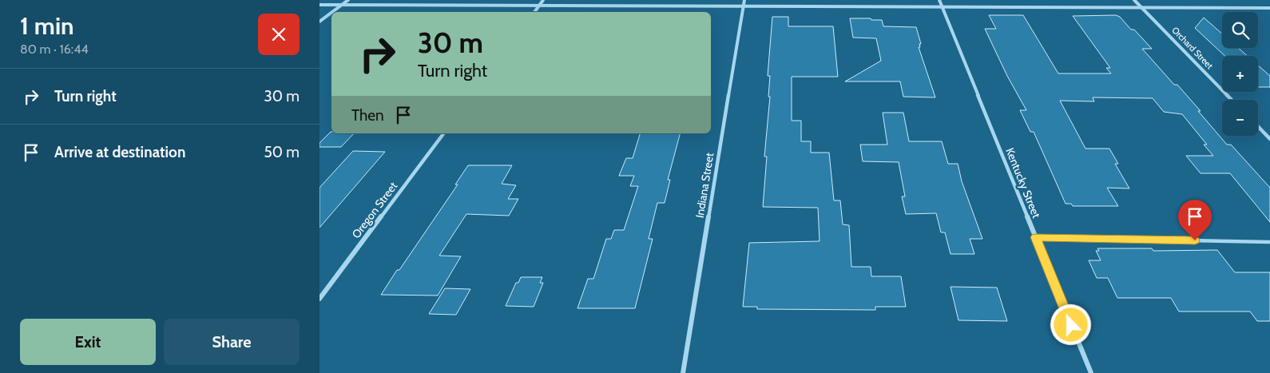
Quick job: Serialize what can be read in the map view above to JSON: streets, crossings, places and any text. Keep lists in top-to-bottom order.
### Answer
{
  "streets": {
    "street": [
      "Orchard Street",
      "Kentucky Street",
      "Indiana Street",
      "Oregon Street"
    ]
  },
  "page": {
    "heading": ["1 min", "80 m · 16:44"],
    "map_buttons": ["+", "−"],
    "turn": ["30 m", "Turn right"],
    "list": [
      {
        "name": "Turn right",
        "value": "30 m"
      },
      {
        "name": "Arrive at destination",
        "value": "50 m"
      }
    ],
    "then": "Then",
    "buttons": ["Exit", "Share"]
  }
}
